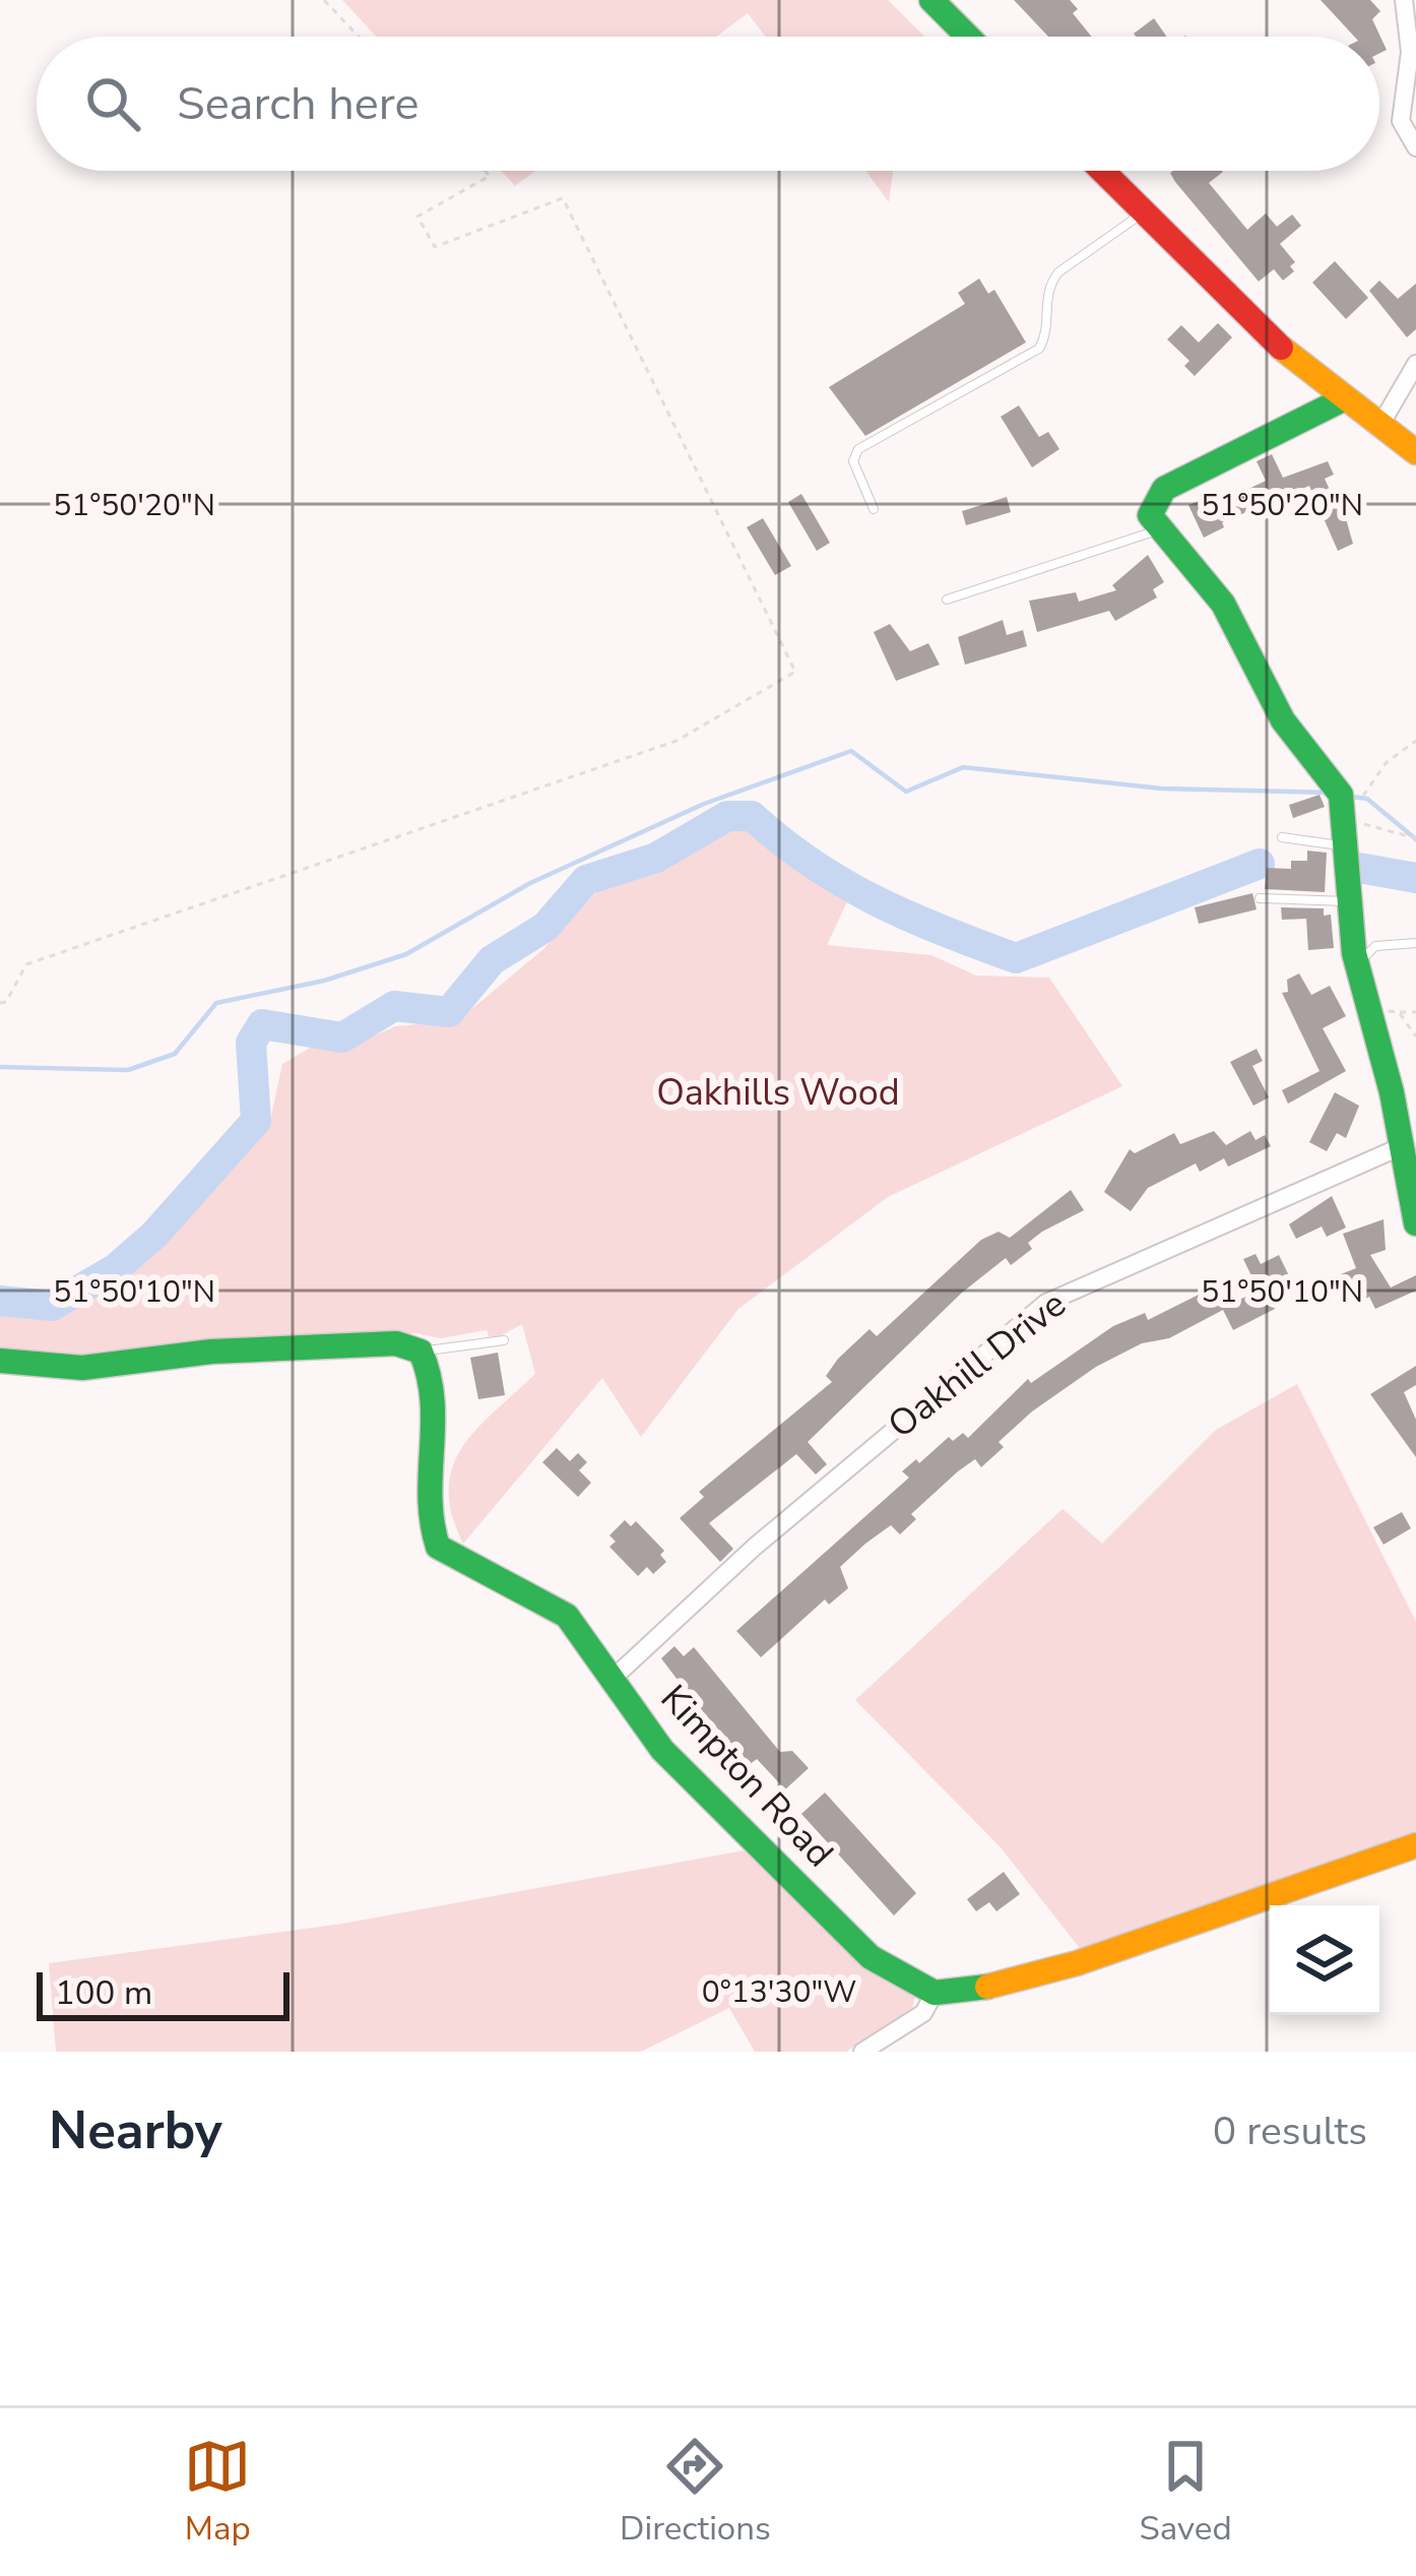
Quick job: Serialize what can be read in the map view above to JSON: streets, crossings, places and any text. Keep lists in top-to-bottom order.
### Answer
{
  "streets": {
    "street": ["Oakhill Drive", "Kimpton Road"]
  },
  "crossings": [
    ["Oakhill Drive", "Kimpton Road"]
  ],
  "parks": ["Oakhills Wood"],
  "scale_bar": "100 m",
  "page": {
    "search": "Search here",
    "scale": "100 m",
    "heading": ["Nearby", "0 results"],
    "nav": ["Map", "Directions", "Saved"]
  },
  "coordinates": ["51°50'20\"N", "51°50'10\"N", "0°13'30\"W"]
}
